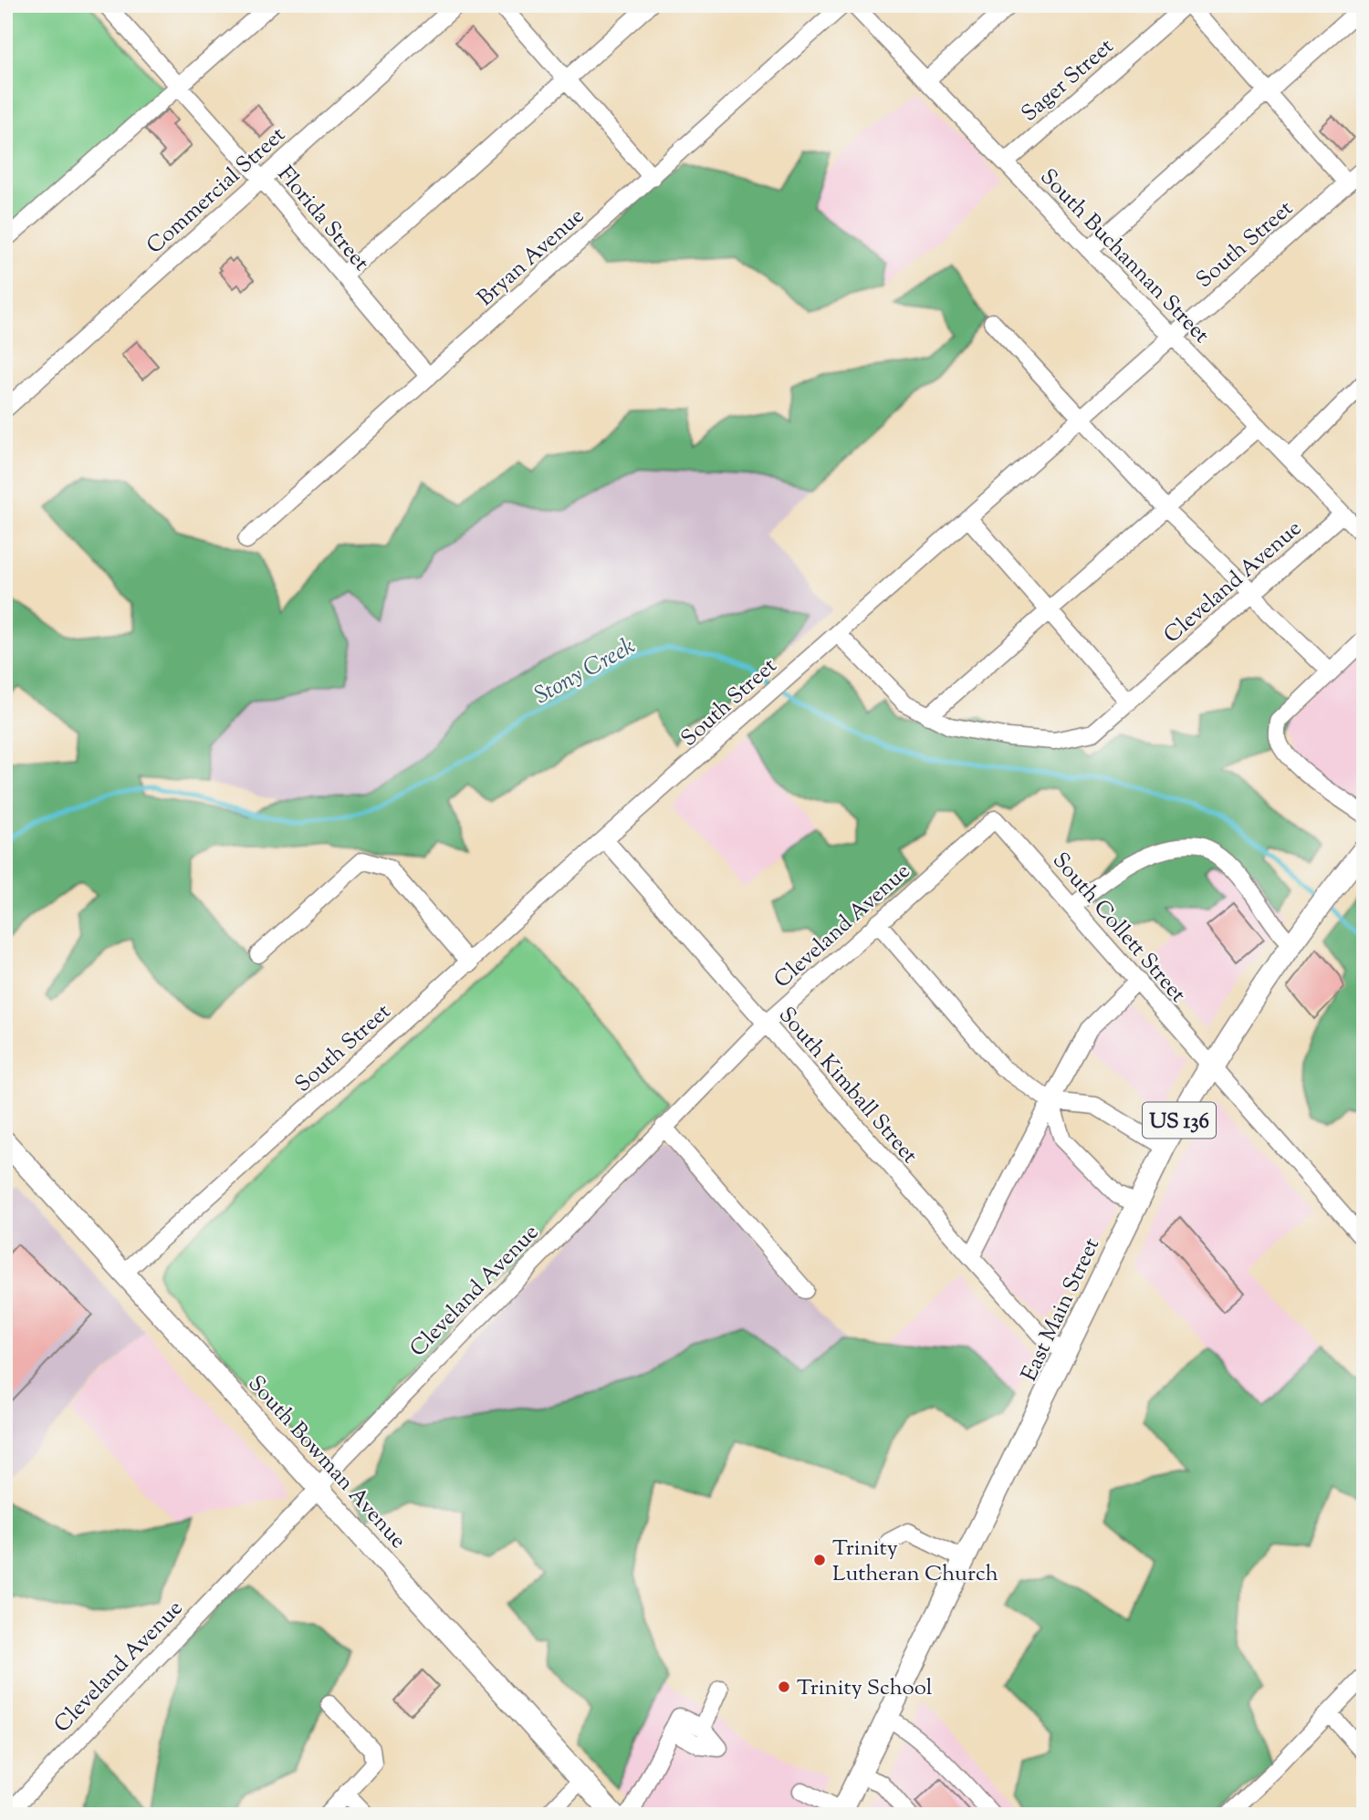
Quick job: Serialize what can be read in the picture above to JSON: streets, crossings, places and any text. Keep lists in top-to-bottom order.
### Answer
{
  "streets": {
    "main road": ["US 136", "East Main Street", "South Bowman Avenue"],
    "street": [
      "Sager Street",
      "Commercial Street",
      "Florida Street",
      "South Street",
      "South Buchannan Street",
      "Bryan Avenue",
      "Cleveland Avenue",
      "South Collett Street",
      "South Kimball Street"
    ]
  },
  "crossings": [
    ["Sager Street", "South Buchannan Street"],
    ["Commercial Street", "Florida Street"],
    ["Florida Street", "Bryan Avenue"],
    ["South Street", "South Buchannan Street"],
    ["South Street", "South Kimball Street"],
    ["South Street", "South Bowman Avenue"],
    ["South Buchannan Street", "Cleveland Avenue"],
    ["Cleveland Avenue", "South Collett Street"],
    ["Cleveland Avenue", "South Kimball Street"],
    ["Cleveland Avenue", "South Bowman Avenue"],
    ["South Collett Street", "East Main Street"],
    ["South Kimball Street", "East Main Street"]
  ],
  "water": ["Stony Creek"],
  "places": ["Trinity Lutheran Church", "Trinity School"]
}
